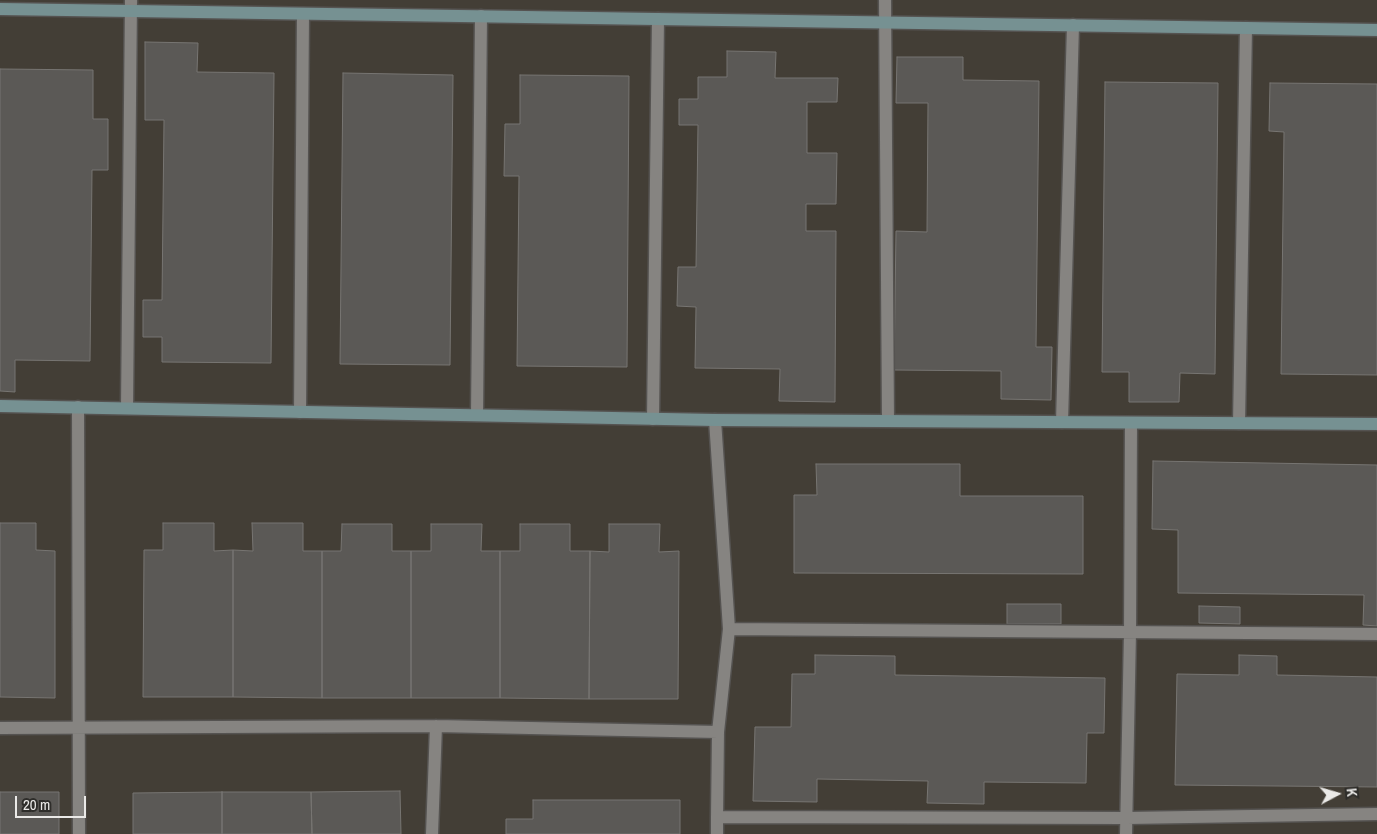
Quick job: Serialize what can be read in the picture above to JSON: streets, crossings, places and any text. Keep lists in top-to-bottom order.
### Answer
{
  "scale_bar": "20 m",
  "north": "right"
}
